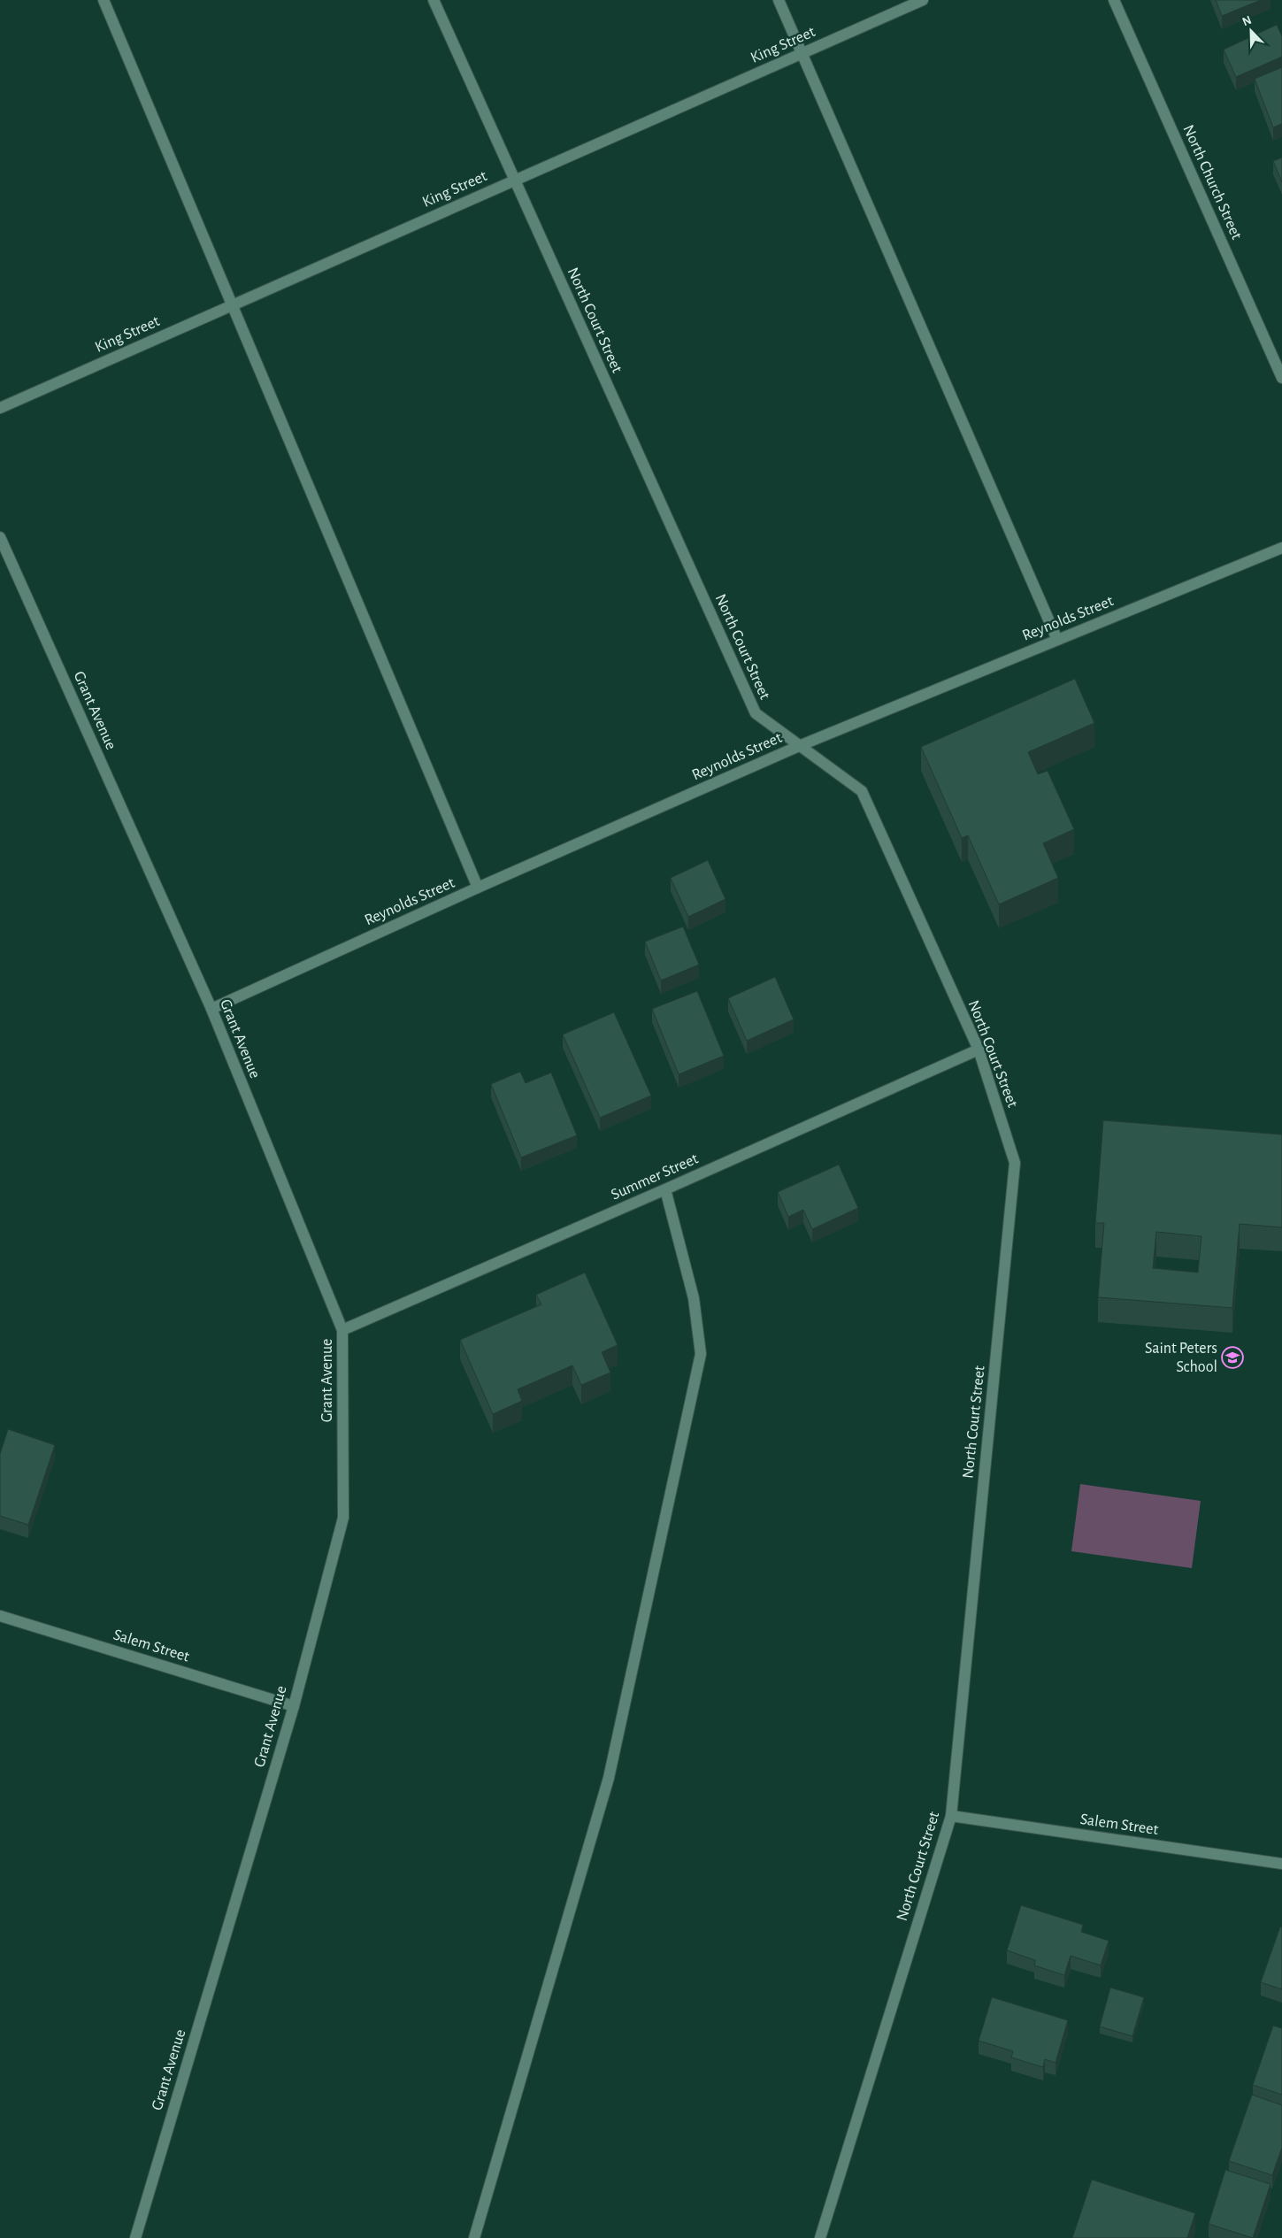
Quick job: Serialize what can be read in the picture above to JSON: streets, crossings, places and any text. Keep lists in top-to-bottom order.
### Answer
{
  "streets": {
    "street": [
      "King Street",
      "North Church Street",
      "North Court Street",
      "Reynolds Street",
      "Grant Avenue",
      "Summer Street",
      "Salem Street"
    ]
  },
  "crossings": [
    ["King Street", "North Court Street"],
    ["North Court Street", "Reynolds Street"],
    ["North Court Street", "Summer Street"],
    ["North Court Street", "Salem Street"],
    ["Reynolds Street", "Grant Avenue"],
    ["Grant Avenue", "Summer Street"],
    ["Grant Avenue", "Salem Street"]
  ],
  "places": {
    "school or university": ["Saint Peters School"]
  },
  "north": "top left"
}
